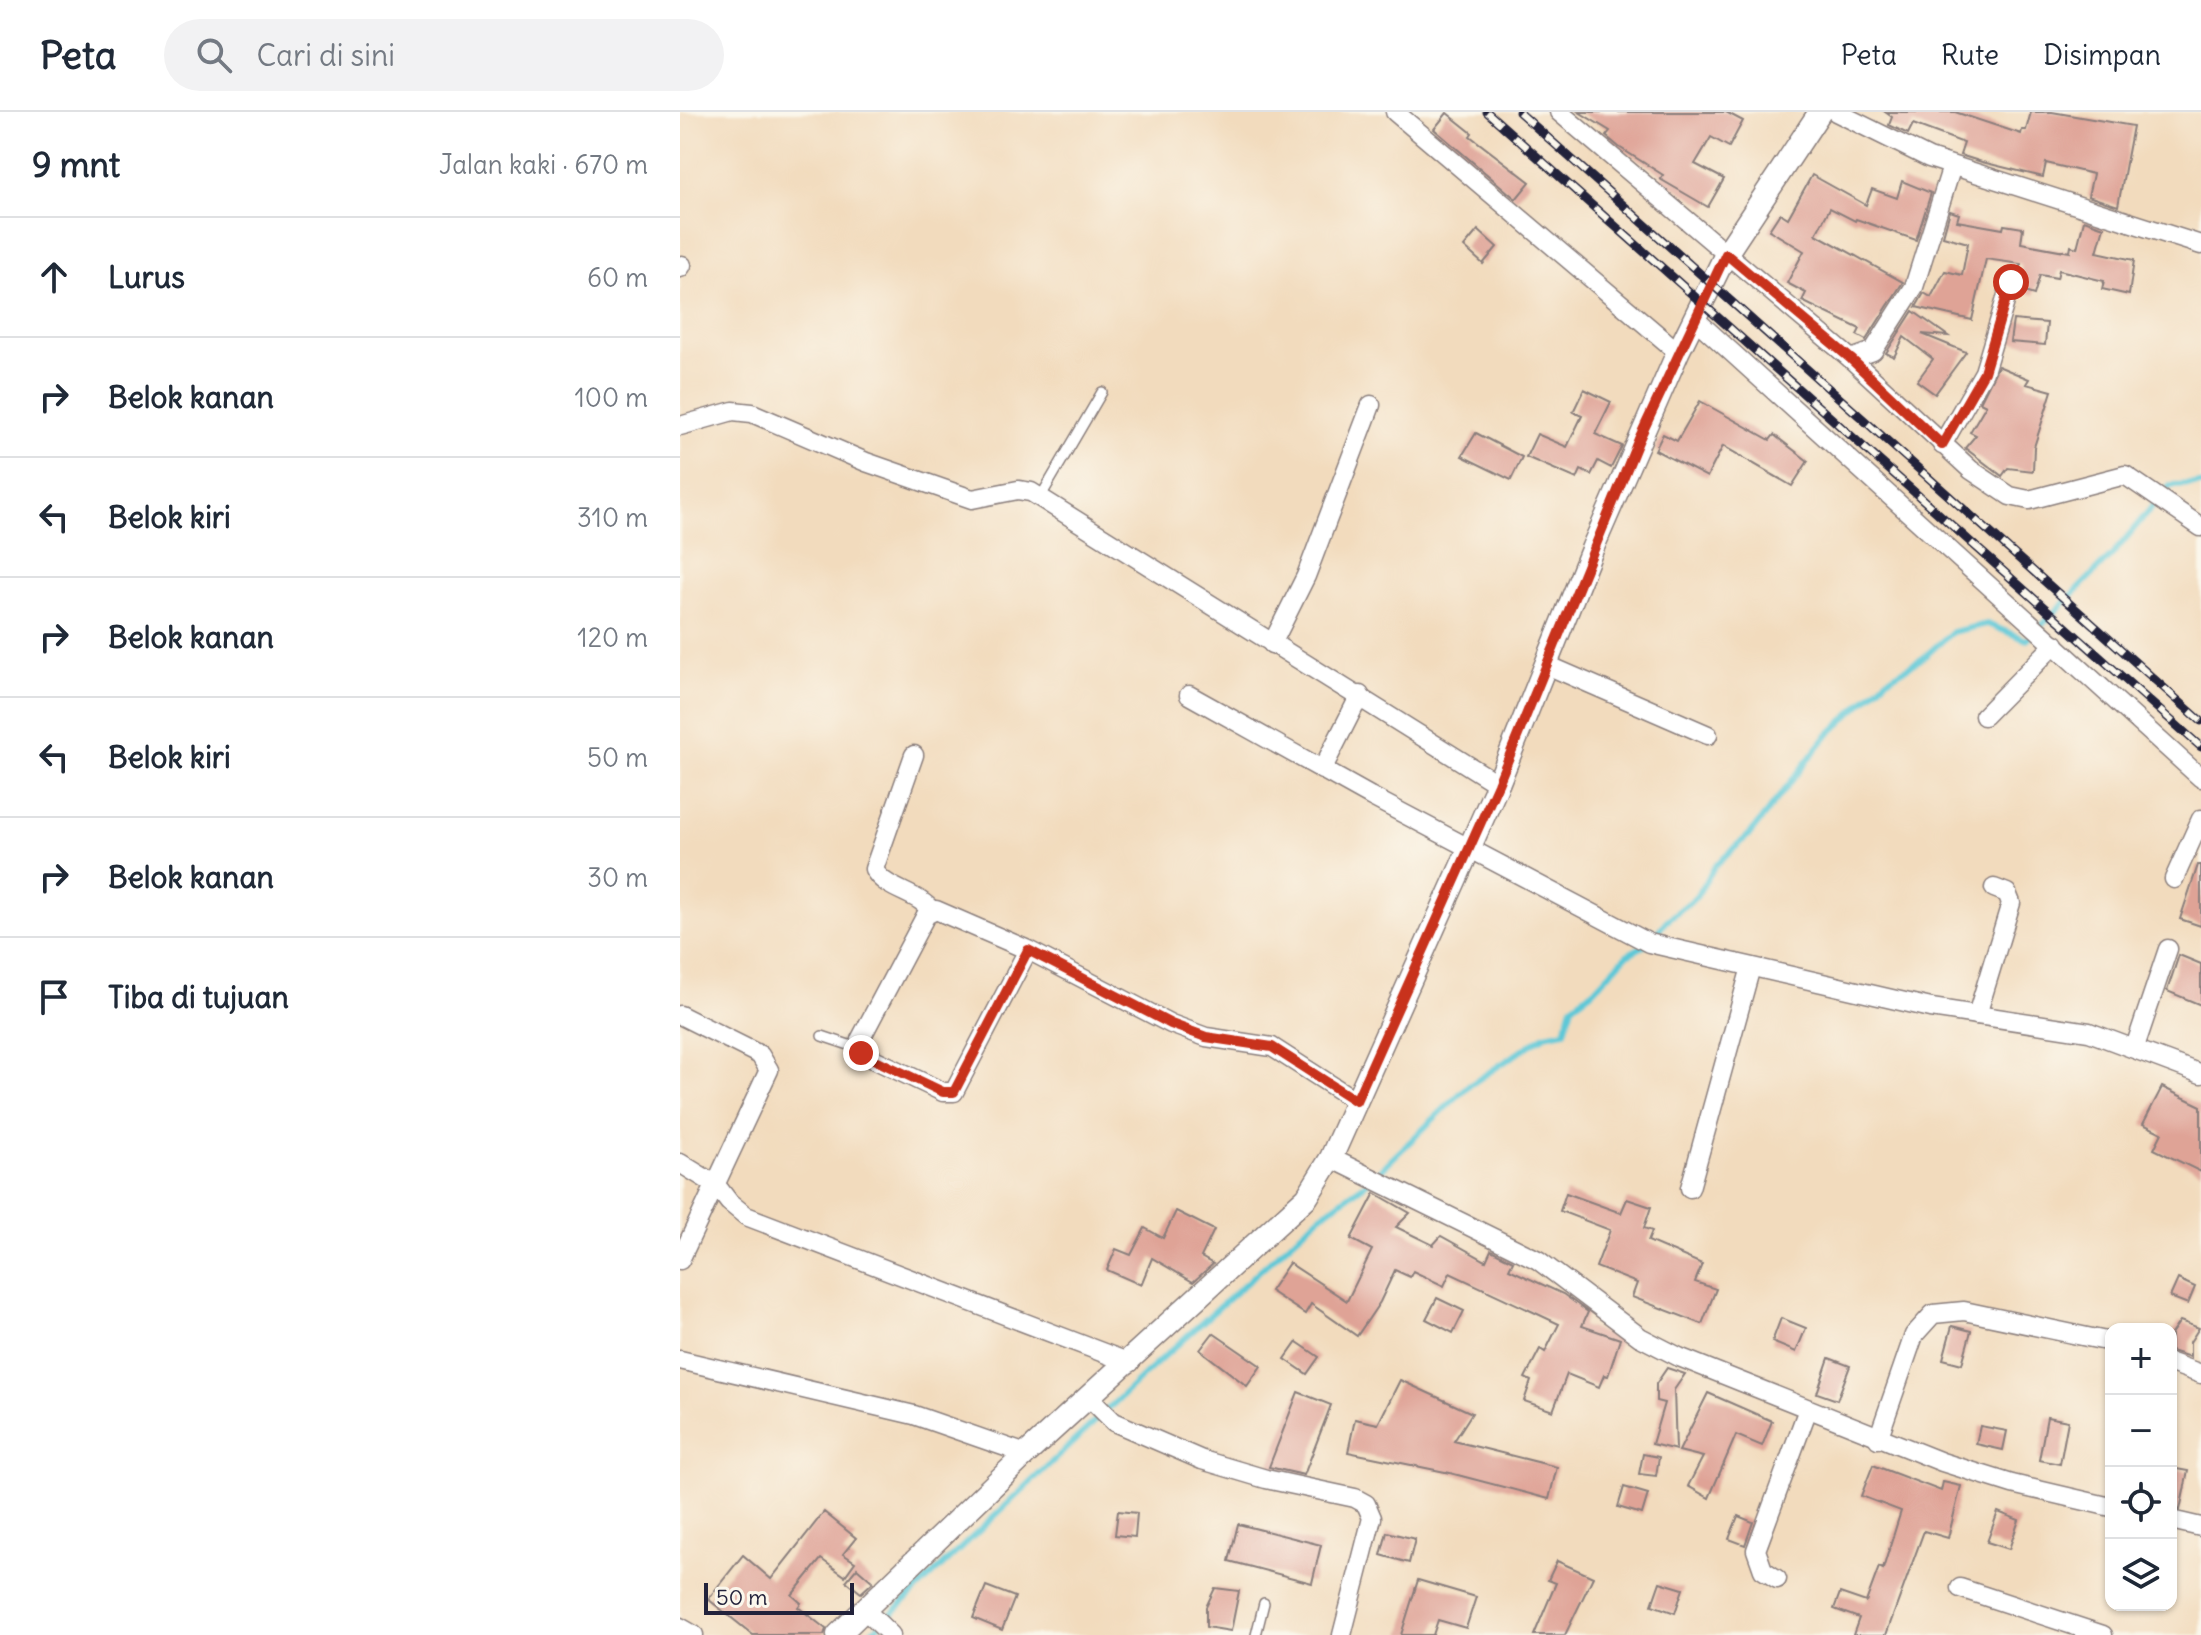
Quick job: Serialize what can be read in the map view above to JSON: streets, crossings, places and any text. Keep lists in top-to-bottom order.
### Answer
{
  "scale_bar": "50 m",
  "page": {
    "header": "Peta",
    "search": "Cari di sini",
    "nav": ["Peta", "Rute", "Disimpan"],
    "heading": ["9 mnt", "Jalan kaki · 670 m"],
    "list": [
      ["Lurus", "60 m"],
      ["Belok kanan", "100 m"],
      ["Belok kiri", "310 m"],
      ["Belok kanan", "120 m"],
      ["Belok kiri", "50 m"],
      ["Belok kanan", "30 m"],
      "Tiba di tujuan"
    ],
    "map_buttons": ["+", "−"],
    "scale": "50 m"
  }
}
